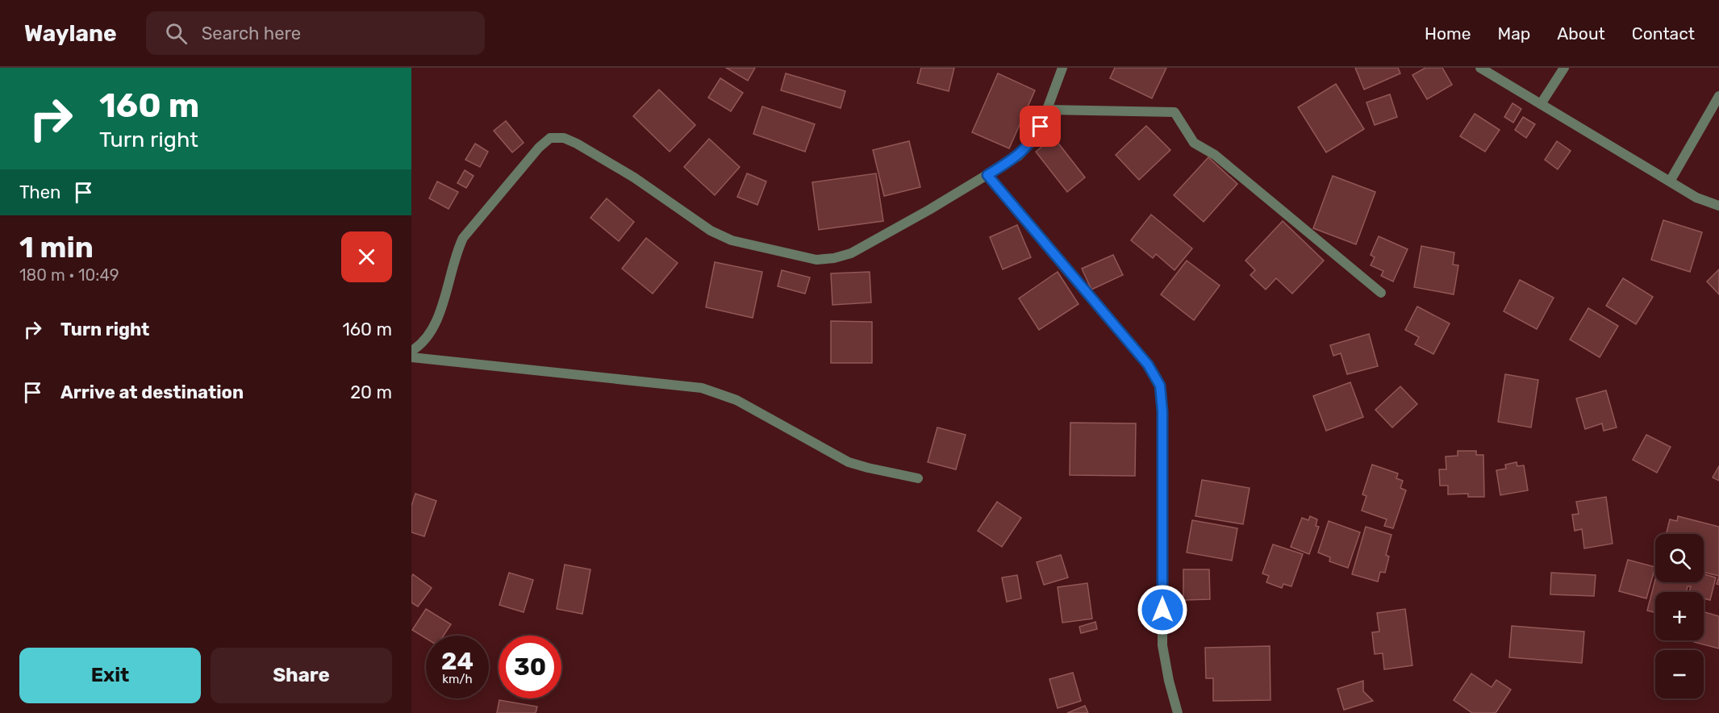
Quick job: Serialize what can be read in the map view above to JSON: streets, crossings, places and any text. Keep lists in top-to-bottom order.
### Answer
{
  "page": {
    "header": "Waylane",
    "search": "Search here",
    "nav": [
      "Home",
      "Map",
      "About",
      "Contact"
    ],
    "turn": ["160 m", "Turn right"],
    "then": "Then",
    "heading": ["1 min", "180 m · 10:49"],
    "list": [
      {
        "name": "Turn right",
        "value": "160 m"
      },
      {
        "name": "Arrive at destination",
        "value": "20 m"
      }
    ],
    "map_buttons": ["+", "−"],
    "speed": "24 km/h",
    "limit": "30",
    "buttons": ["Exit", "Share"]
  }
}
